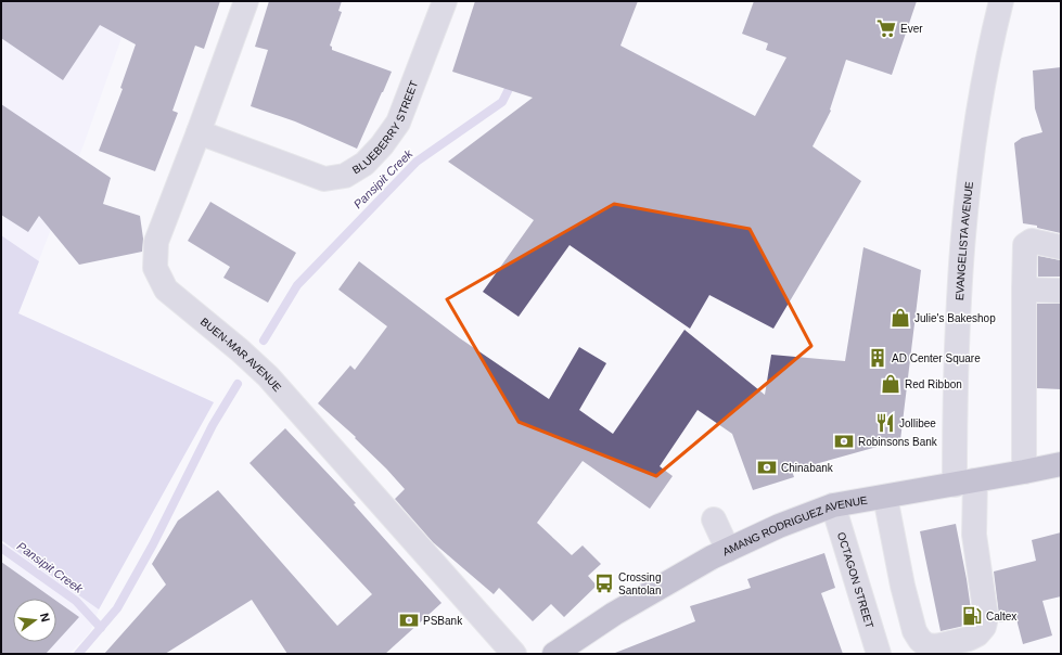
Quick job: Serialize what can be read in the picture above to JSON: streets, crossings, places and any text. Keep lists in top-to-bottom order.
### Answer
{
  "streets": {
    "main road": ["AMANG RODRIGUEZ AVENUE"],
    "street": [
      "BLUEBERRY STREET",
      "EVANGELISTA AVENUE",
      "BUEN-MAR AVENUE",
      "OCTAGON STREET"
    ]
  },
  "crossings": [
    ["BLUEBERRY STREET", "BUEN-MAR AVENUE"],
    ["EVANGELISTA AVENUE", "AMANG RODRIGUEZ AVENUE"],
    ["AMANG RODRIGUEZ AVENUE", "OCTAGON STREET"]
  ],
  "water": ["Pansipit Creek"],
  "places": {
    "supermarket": ["Ever"],
    "shop": ["Julie's Bakeshop", "Red Ribbon"],
    "building": ["AD Center Square"],
    "restaurant": ["Jollibee"],
    "bank": ["Robinsons Bank", "Chinabank", "PSBank"],
    "bus stop": ["Crossing Santolan"],
    "fuel station": ["Caltex"]
  },
  "north": "right"
}
